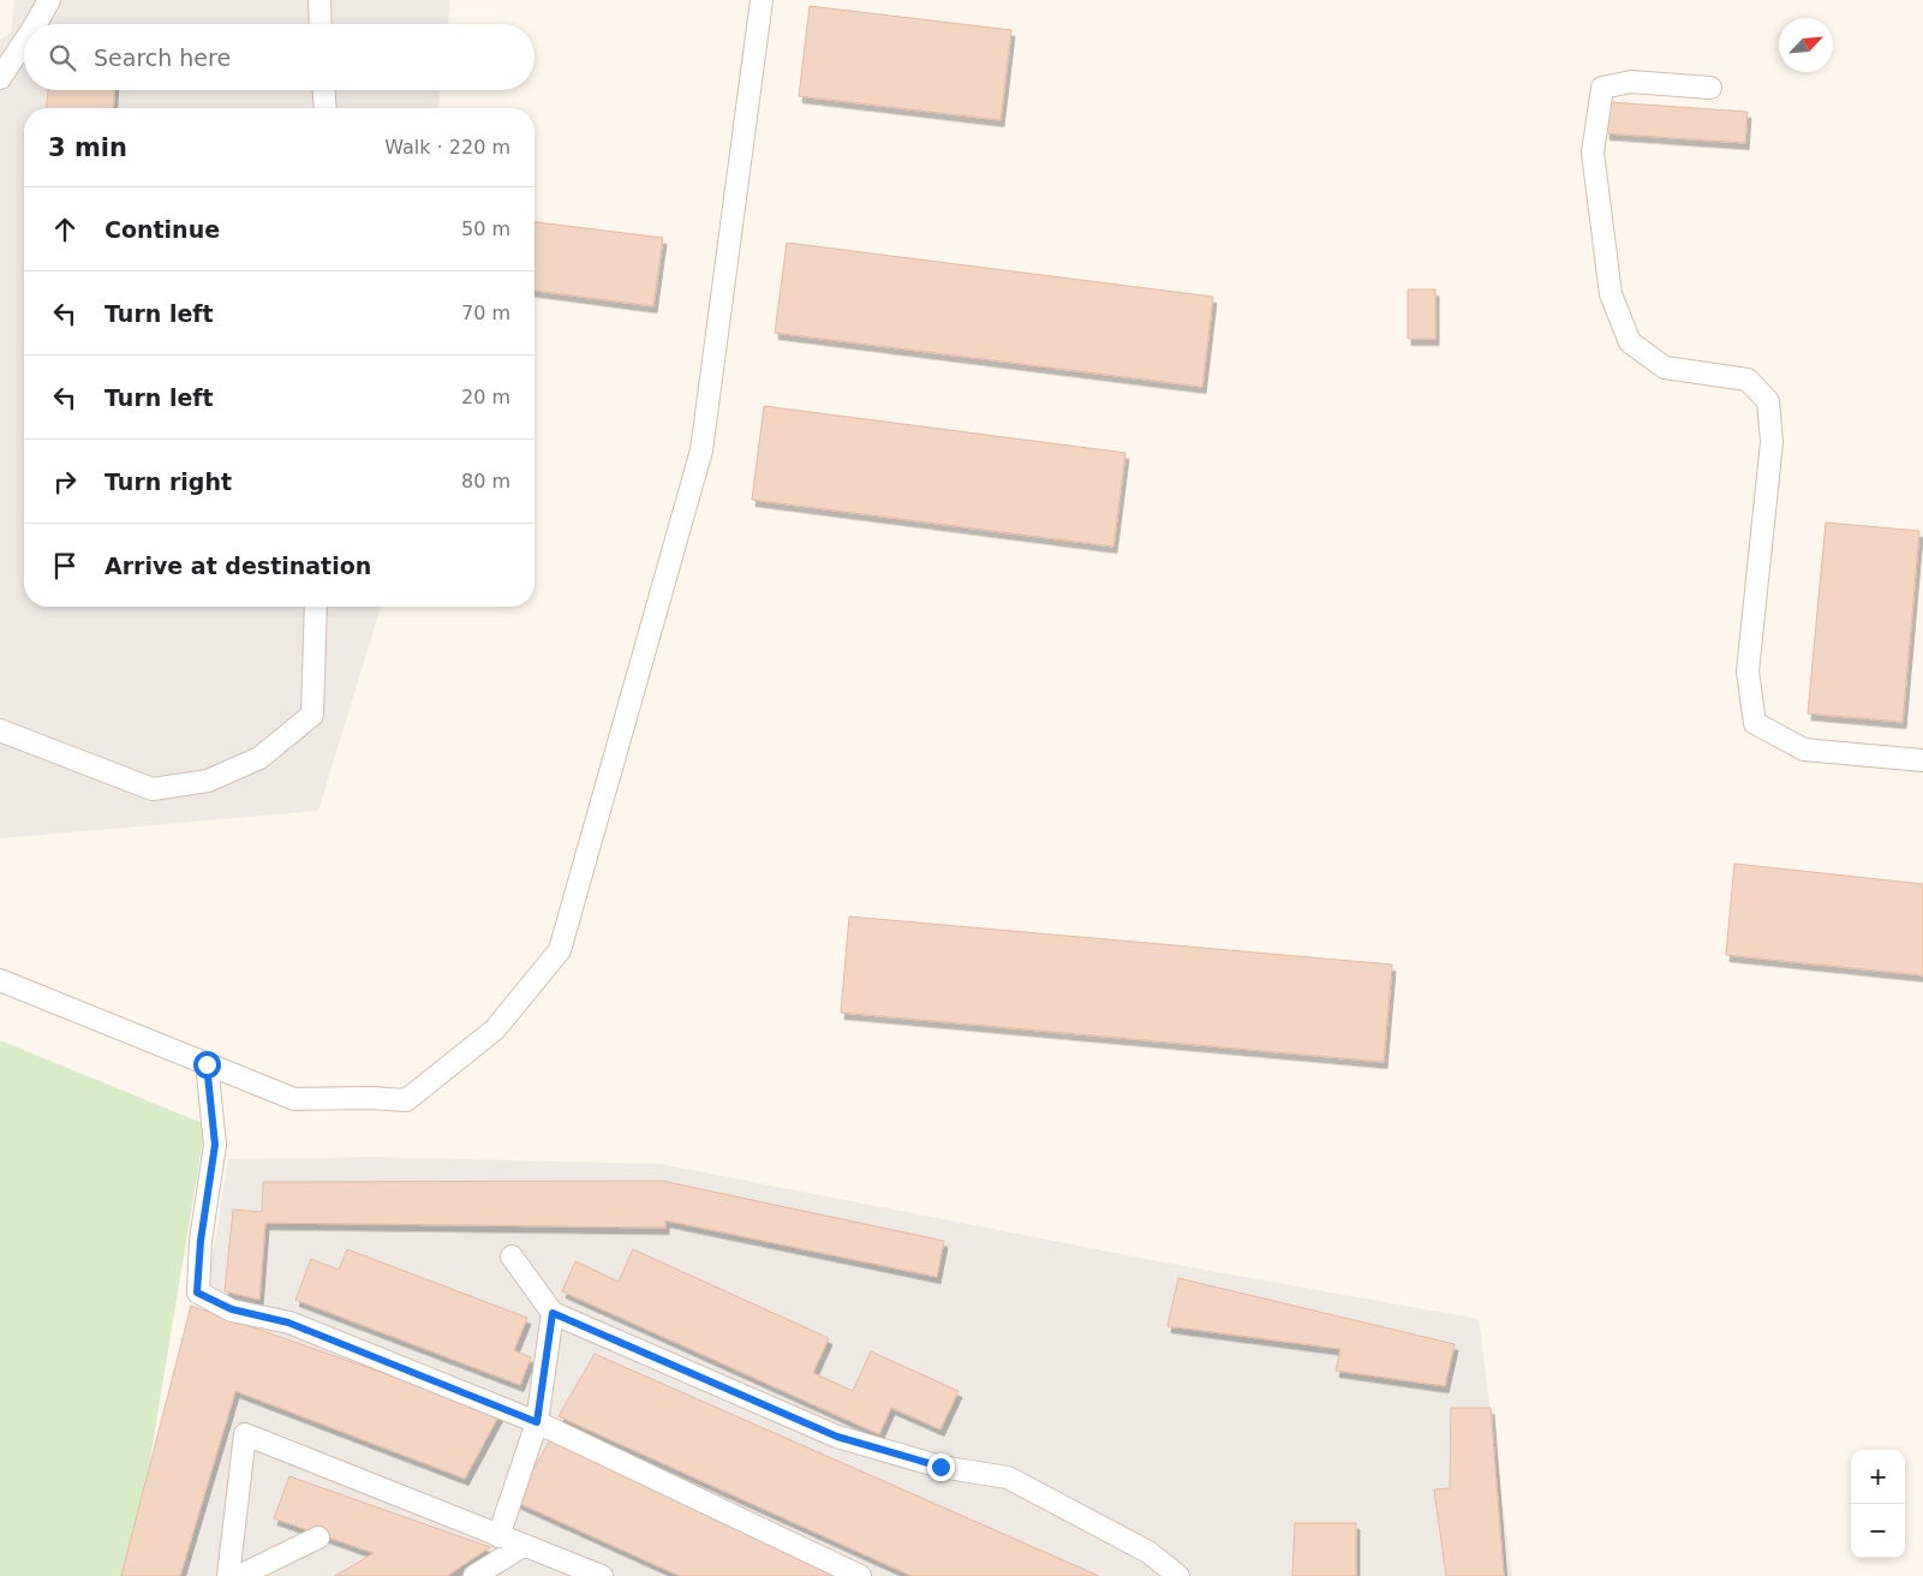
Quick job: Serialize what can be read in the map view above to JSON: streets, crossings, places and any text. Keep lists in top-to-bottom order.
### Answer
{
  "north": "top right",
  "page": {
    "search": "Search here",
    "heading": ["3 min", "Walk · 220 m"],
    "list": [
      ["Continue", "50 m"],
      ["Turn left", "70 m"],
      ["Turn left", "20 m"],
      ["Turn right", "80 m"],
      "Arrive at destination"
    ],
    "map_buttons": ["+", "−"]
  }
}
